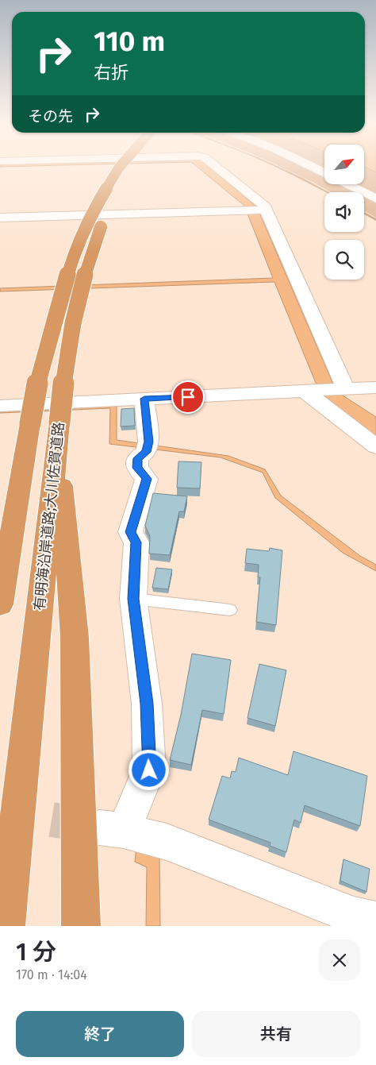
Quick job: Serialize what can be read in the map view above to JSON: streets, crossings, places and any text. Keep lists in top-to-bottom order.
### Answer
{
  "streets": {
    "highway": ["有明海沿岸道路;大川佐賀道路"]
  },
  "north": "top right",
  "page": {
    "turn": ["110 m", "右折"],
    "then": "その先",
    "heading": ["1 分", "170 m · 14:04"],
    "buttons": ["終了", "共有"]
  }
}
